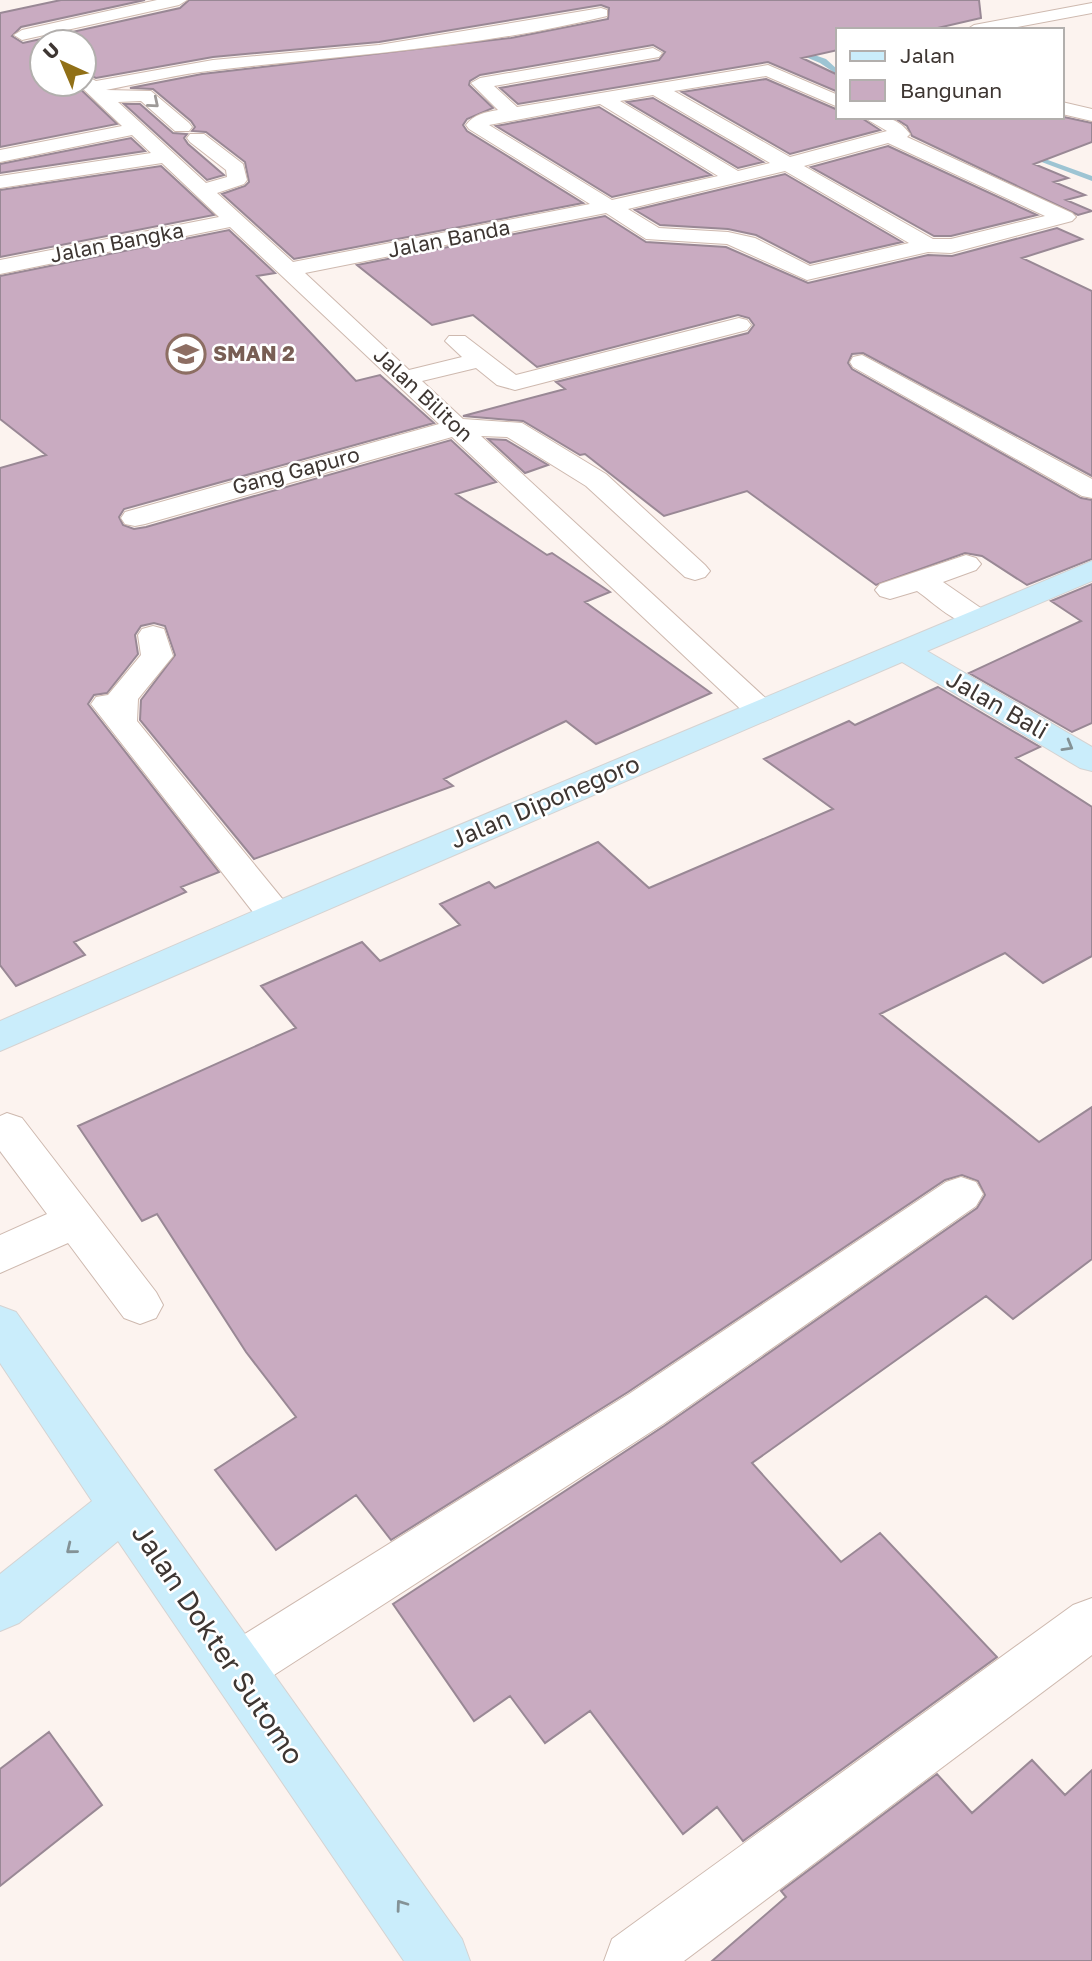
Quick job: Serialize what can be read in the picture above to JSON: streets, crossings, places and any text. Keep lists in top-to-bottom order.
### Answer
{
  "streets": {
    "main road": ["Jalan Bali", "Jalan Diponegoro", "Jalan Dokter Sutomo"],
    "street": [
      "Jalan Banda",
      "Jalan Bangka",
      "Jalan Biliton",
      "Gang Gapuro"
    ]
  },
  "crossings": [
    ["Jalan Banda", "Jalan Biliton"],
    ["Jalan Bangka", "Jalan Biliton"],
    ["Jalan Biliton", "Gang Gapuro"],
    ["Jalan Biliton", "Jalan Diponegoro"],
    ["Jalan Bali", "Jalan Diponegoro"]
  ],
  "one_way": ["Jalan Bali", "Jalan Dokter Sutomo"],
  "places": {
    "school or university": ["SMAN 2"]
  },
  "legend": ["Jalan", "Bangunan"],
  "north": "top left"
}
